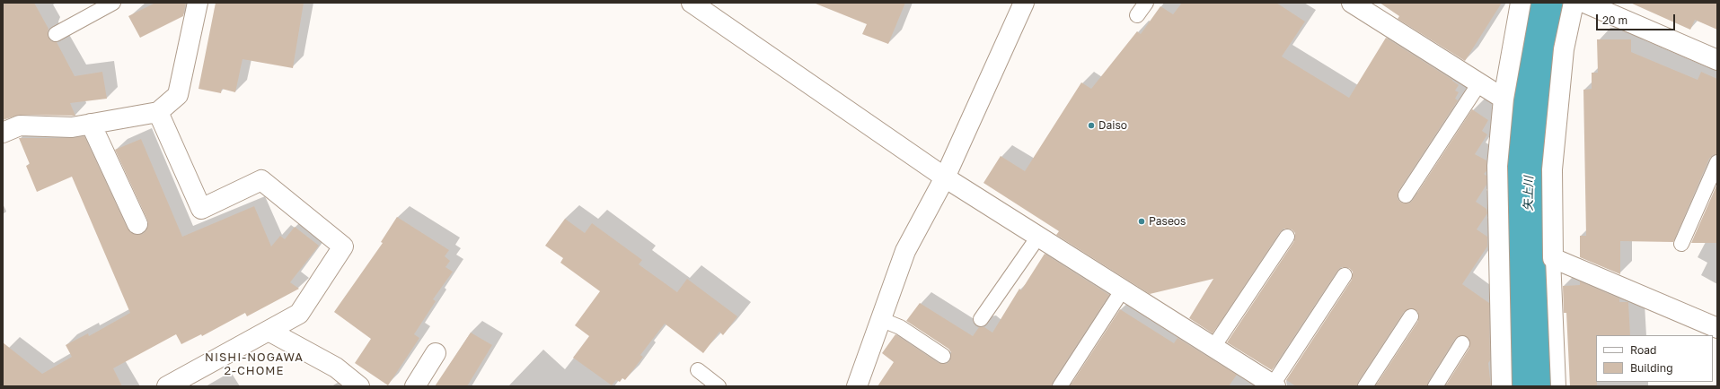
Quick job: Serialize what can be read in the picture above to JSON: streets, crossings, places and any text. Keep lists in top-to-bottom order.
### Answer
{
  "districts": ["NISHI-NOGAWA 2-CHOME"],
  "water": ["矢上川"],
  "places": ["Daiso", "Paseos"],
  "legend": ["Road", "Building"],
  "scale_bar": "20 m"
}
